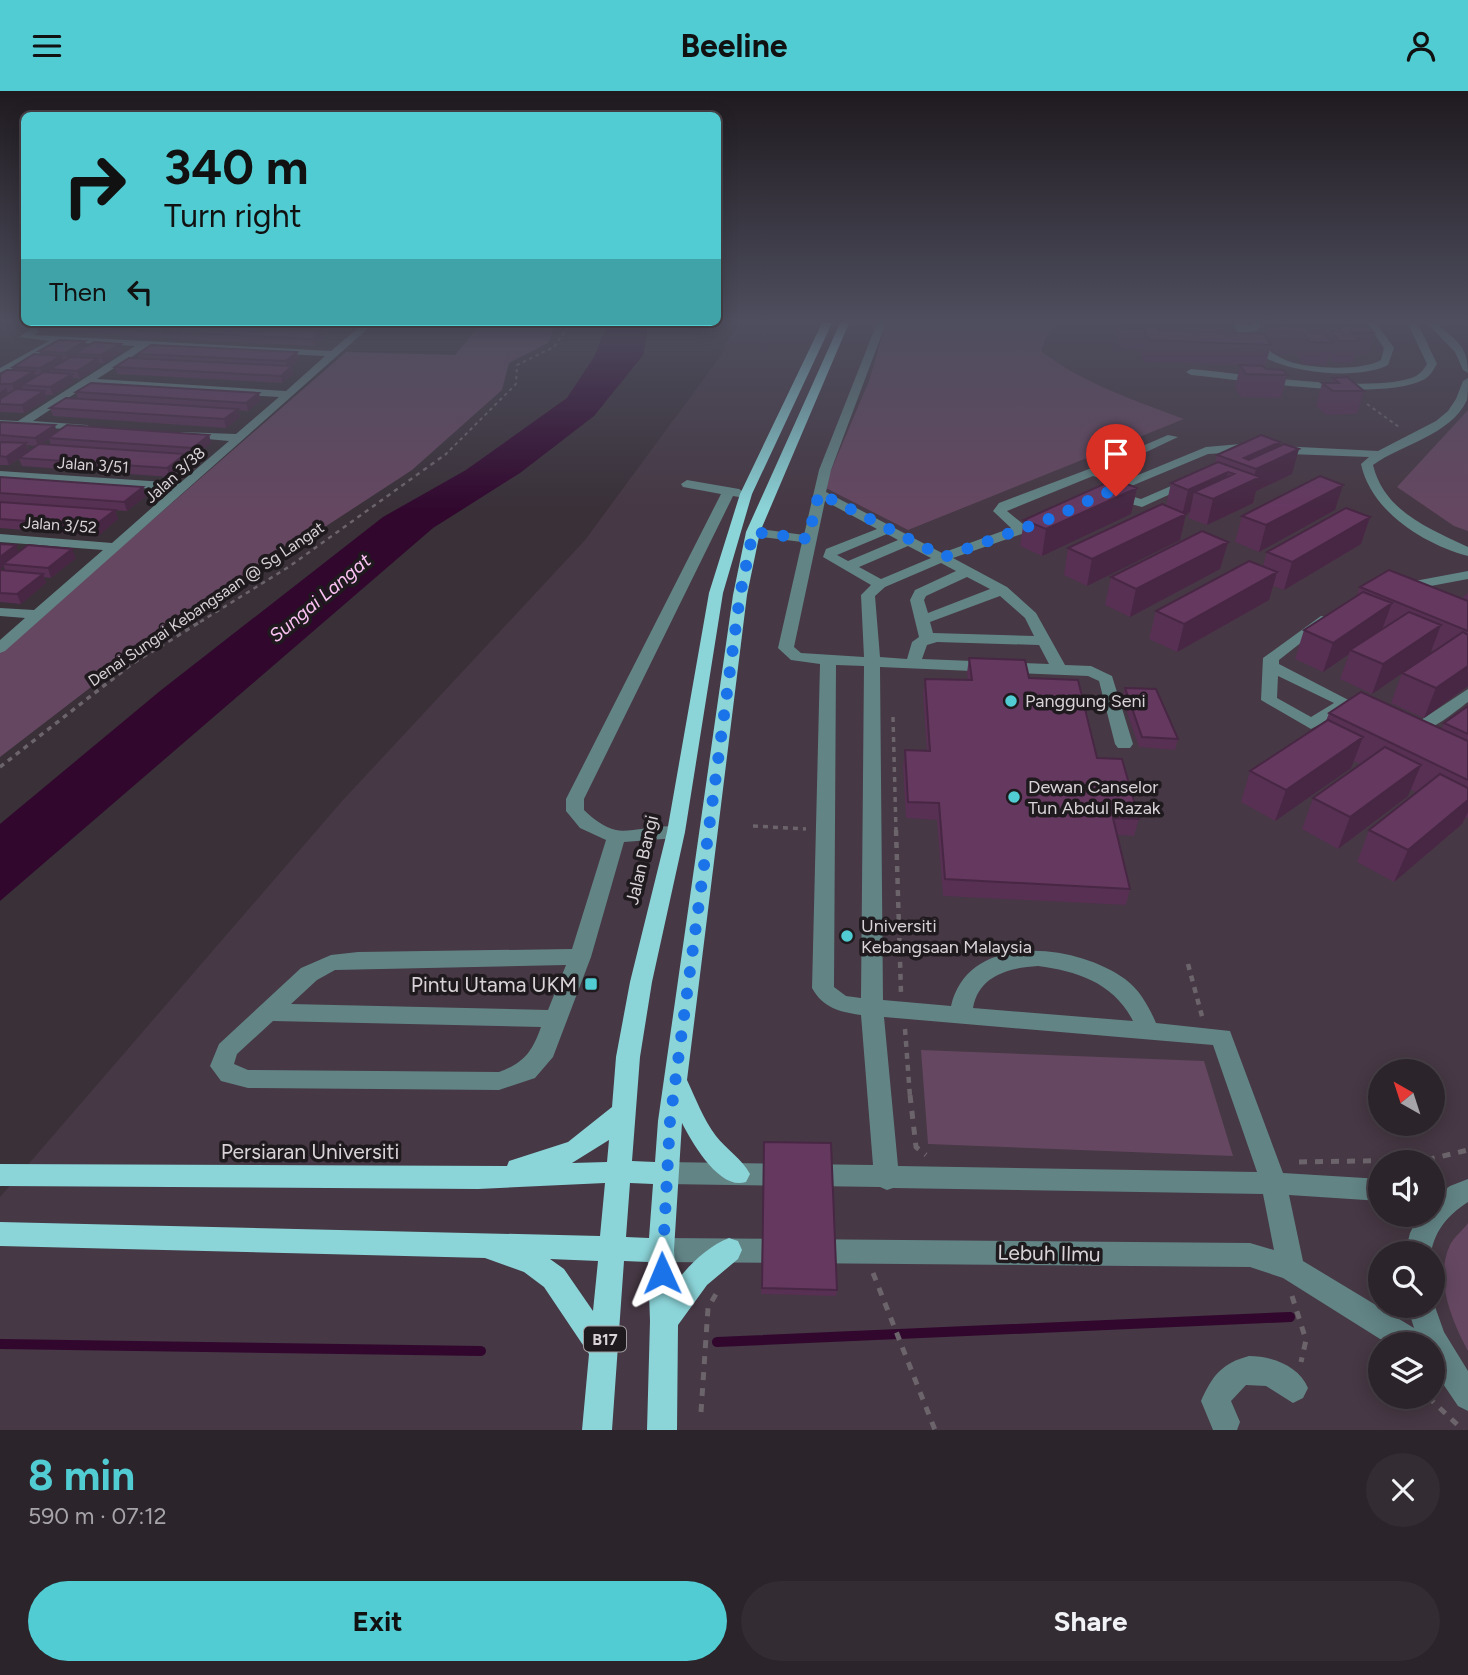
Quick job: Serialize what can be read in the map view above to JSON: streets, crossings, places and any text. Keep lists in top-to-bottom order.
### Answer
{
  "streets": {
    "main road": ["Jalan Bangi", "Persiaran Universiti", "B17"],
    "street": [
      "Jalan 3/51",
      "Jalan 3/38",
      "Jalan 3/52",
      "Lebuh Ilmu"
    ],
    "path": ["Denai Sungai Kebangsaan @ Sg Langat"]
  },
  "crossings": [
    ["Jalan 3/51", "Jalan 3/38"],
    ["Jalan 3/38", "Jalan 3/52"],
    ["Jalan Bangi", "Persiaran Universiti"]
  ],
  "water": ["Sungai Langat"],
  "places": {
    "other": ["Panggung Seni", "Dewan Canselor Tun Abdul Razak", "Universiti Kebangsaan Malaysia"],
    "transit": ["Pintu Utama UKM"]
  },
  "north": "top left",
  "page": {
    "header": "Beeline",
    "turn": ["340 m", "Turn right"],
    "then": "Then",
    "heading": ["8 min", "590 m · 07:12"],
    "buttons": ["Exit", "Share"]
  }
}
